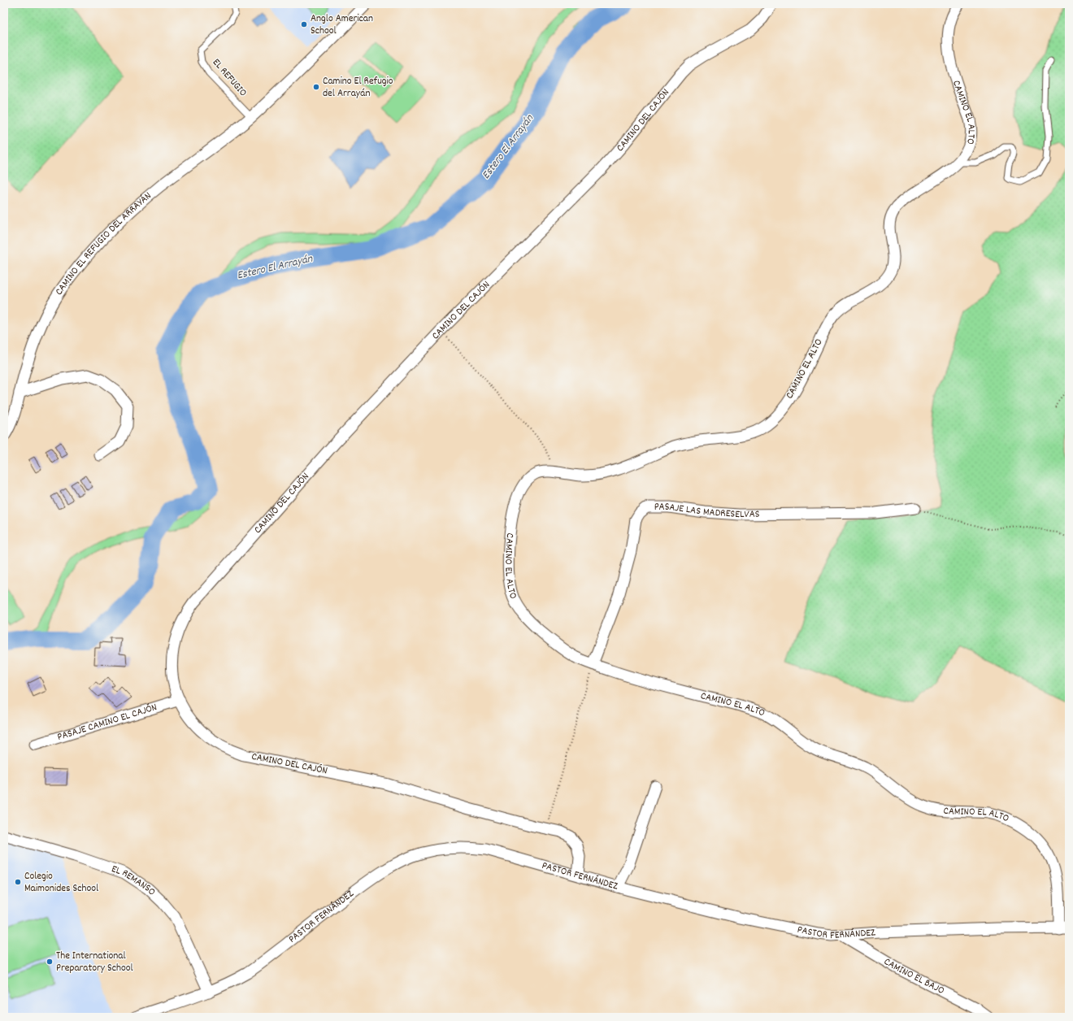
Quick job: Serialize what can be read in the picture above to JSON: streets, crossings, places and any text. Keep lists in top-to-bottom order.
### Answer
{
  "streets": {
    "street": [
      "CAMINO EL ALTO",
      "CAMINO DEL CAJÓN",
      "CAMINO EL REFUGIO DEL ARRAYÁN",
      "PASAJE LAS MADRESELVAS",
      "PASAJE CAMINO EL CAJÓN",
      "PASTOR FERNÁNDEZ",
      "EL REMANSO",
      "CAMINO EL BAJO"
    ],
    "lane": ["EL REFUGIO"]
  },
  "crossings": [
    ["EL REFUGIO", "CAMINO EL REFUGIO DEL ARRAYÁN"],
    ["CAMINO EL ALTO", "PASAJE LAS MADRESELVAS"],
    ["CAMINO EL ALTO", "PASTOR FERNÁNDEZ"],
    ["CAMINO DEL CAJÓN", "PASAJE CAMINO EL CAJÓN"],
    ["CAMINO DEL CAJÓN", "PASTOR FERNÁNDEZ"],
    ["PASTOR FERNÁNDEZ", "EL REMANSO"],
    ["PASTOR FERNÁNDEZ", "CAMINO EL BAJO"]
  ],
  "water": ["Estero El Arrayán"],
  "places": [
    "Anglo American School",
    "Camino El Refugio del Arrayán",
    "Colegio Maimonides School",
    "The International Preparatory School"
  ]
}
